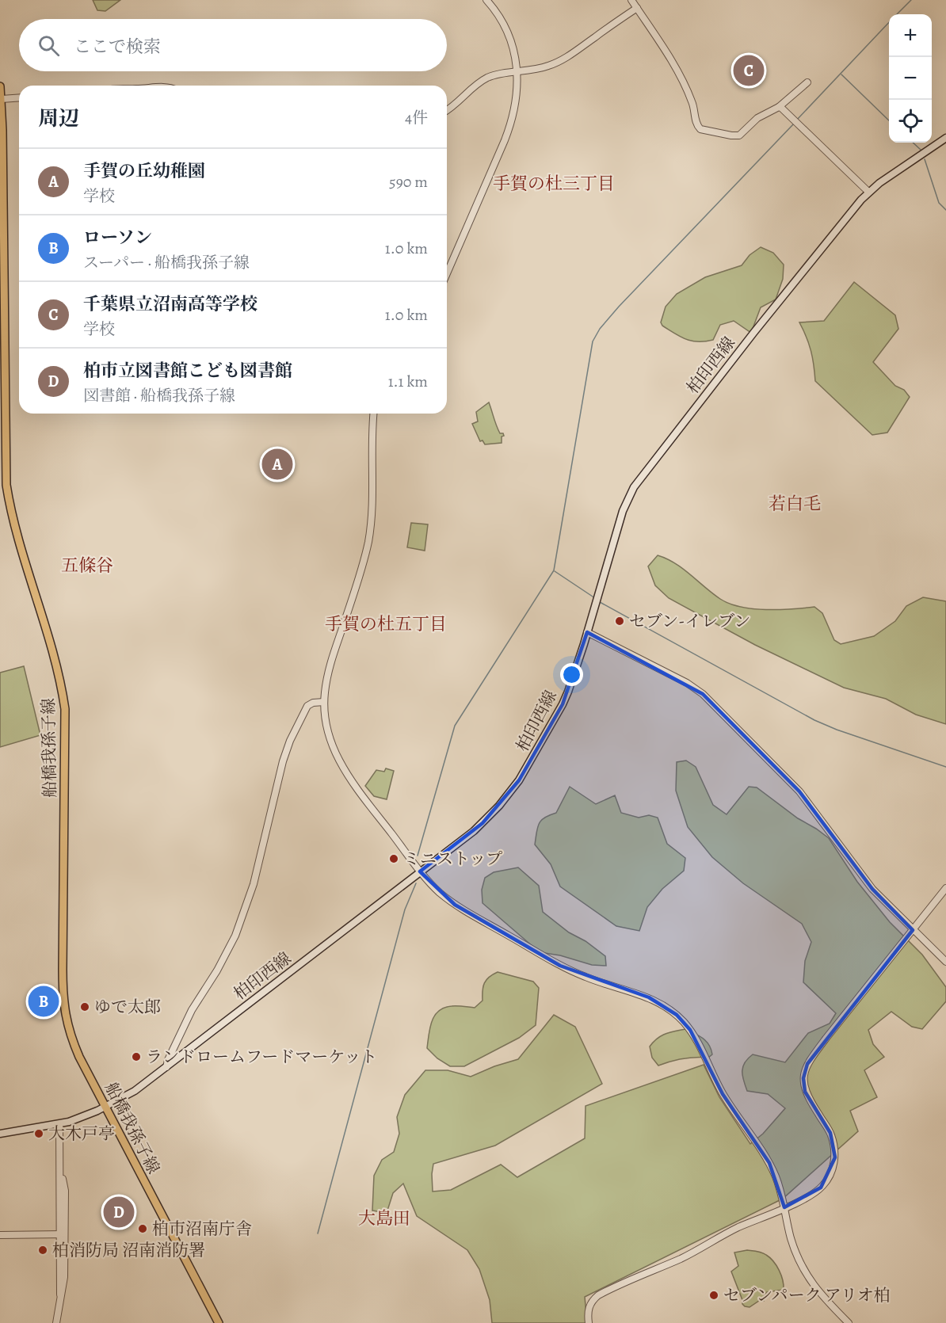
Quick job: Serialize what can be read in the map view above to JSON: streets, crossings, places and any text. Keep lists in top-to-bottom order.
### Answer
{
  "streets": {
    "main road": ["柏印西線", "船橋我孫子線"]
  },
  "crossings": [
    ["柏印西線", "船橋我孫子線"]
  ],
  "districts": [
    "手賀の杜三丁目",
    "若白毛",
    "五條谷",
    "手賀の杜五丁目",
    "大島田"
  ],
  "places": [
    "セブン-イレブン",
    "ミニストップ",
    "ゆで太郎",
    "ランドロームフードマーケット",
    "大木戸亭",
    "柏市沼南庁舎",
    "柏消防局 沼南消防署",
    "セブンパーク アリオ柏"
  ],
  "page": {
    "map_buttons": ["+", "−"],
    "search": "ここで検索",
    "pins": [
      "C",
      "A",
      "B",
      "D"
    ],
    "heading": ["周辺", "4件"],
    "list": [
      {
        "mark": "A",
        "name": "手賀の丘幼稚園",
        "note": "学校",
        "value": "590 m"
      },
      {
        "mark": "B",
        "name": "ローソン",
        "note": "スーパー · 船橋我孫子線",
        "value": "1.0 km"
      },
      {
        "mark": "C",
        "name": "千葉県立沼南高等学校",
        "note": "学校",
        "value": "1.0 km"
      },
      {
        "mark": "D",
        "name": "柏市立図書館こども図書館",
        "note": "図書館 · 船橋我孫子線",
        "value": "1.1 km"
      }
    ]
  }
}
